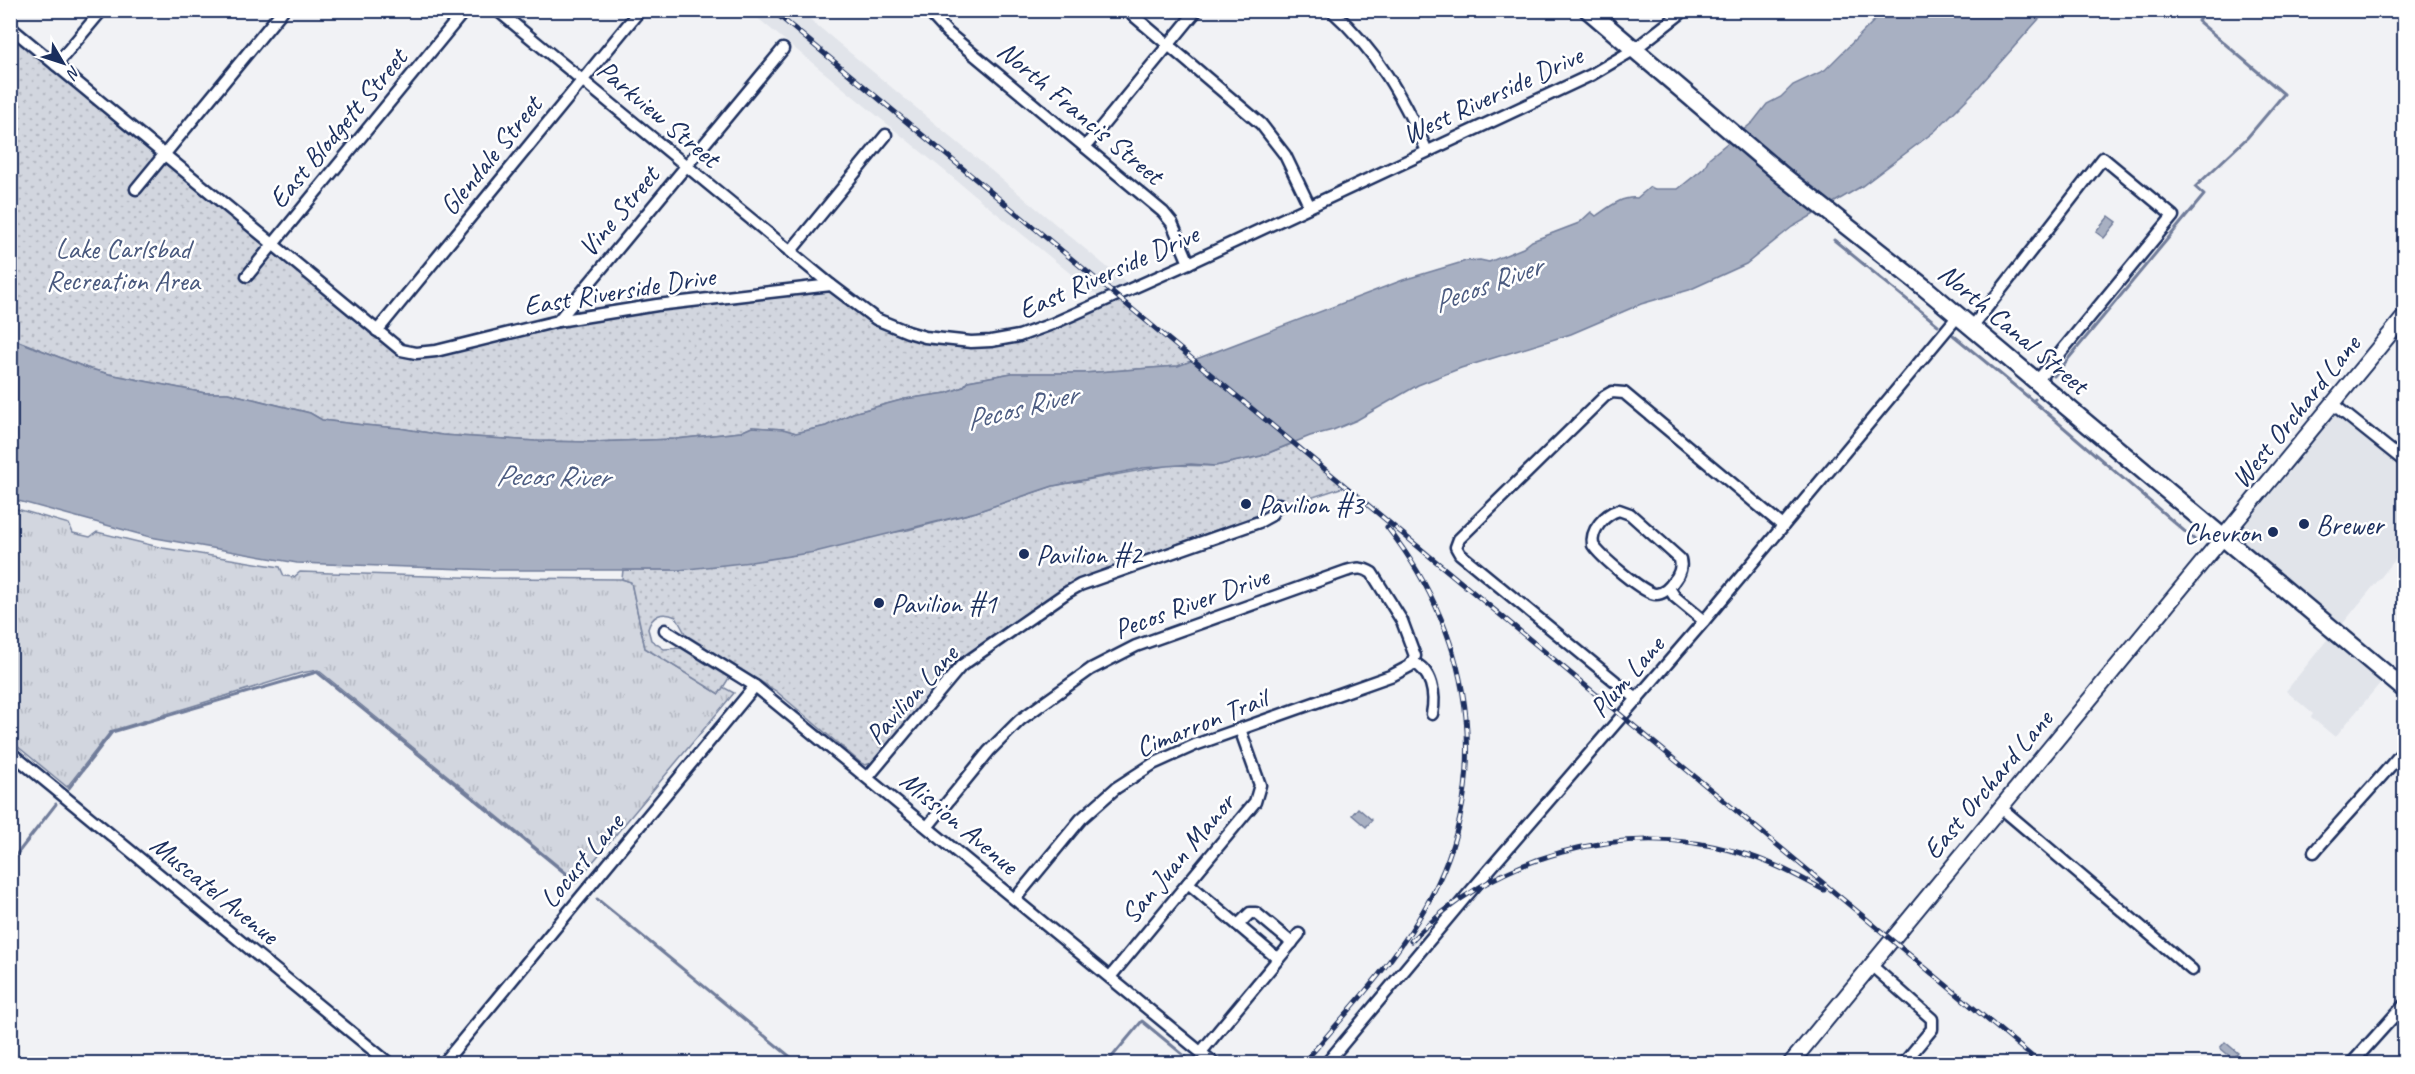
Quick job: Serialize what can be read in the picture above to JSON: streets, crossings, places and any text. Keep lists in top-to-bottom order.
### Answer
{
  "streets": {
    "main road": ["North Canal Street"],
    "street": [
      "West Riverside Drive",
      "North Francis Street",
      "Parkview Street",
      "East Blodgett Street",
      "Glendale Street",
      "Vine Street",
      "East Riverside Drive",
      "West Orchard Lane",
      "Pecos River Drive",
      "Plum Lane",
      "Pavilion Lane",
      "Cimarron Trail",
      "East Orchard Lane",
      "Mission Avenue",
      "San Juan Manor",
      "Locust Lane",
      "Muscatel Avenue"
    ]
  },
  "crossings": [
    ["West Riverside Drive", "East Riverside Drive"],
    ["West Riverside Drive", "North Canal Street"],
    ["North Francis Street", "East Riverside Drive"],
    ["Parkview Street", "Glendale Street"],
    ["Parkview Street", "Vine Street"],
    ["Parkview Street", "East Riverside Drive"],
    ["East Blodgett Street", "East Riverside Drive"],
    ["Glendale Street", "East Riverside Drive"],
    ["Vine Street", "East Riverside Drive"],
    ["North Canal Street", "West Orchard Lane"],
    ["North Canal Street", "Plum Lane"],
    ["North Canal Street", "East Orchard Lane"],
    ["West Orchard Lane", "East Orchard Lane"],
    ["Pecos River Drive", "Cimarron Trail"],
    ["Pecos River Drive", "Mission Avenue"],
    ["Pavilion Lane", "Mission Avenue"],
    ["Cimarron Trail", "Mission Avenue"],
    ["Cimarron Trail", "San Juan Manor"],
    ["Mission Avenue", "San Juan Manor"],
    ["Mission Avenue", "Locust Lane"]
  ],
  "water": ["Pecos River"],
  "parks": ["Lake Carlsbad Recreation Area"],
  "places": [
    "Pavilion #3",
    "Brewer",
    "Chevron",
    "Pavilion #2",
    "Pavilion #1"
  ],
  "north": "bottom right"
}
